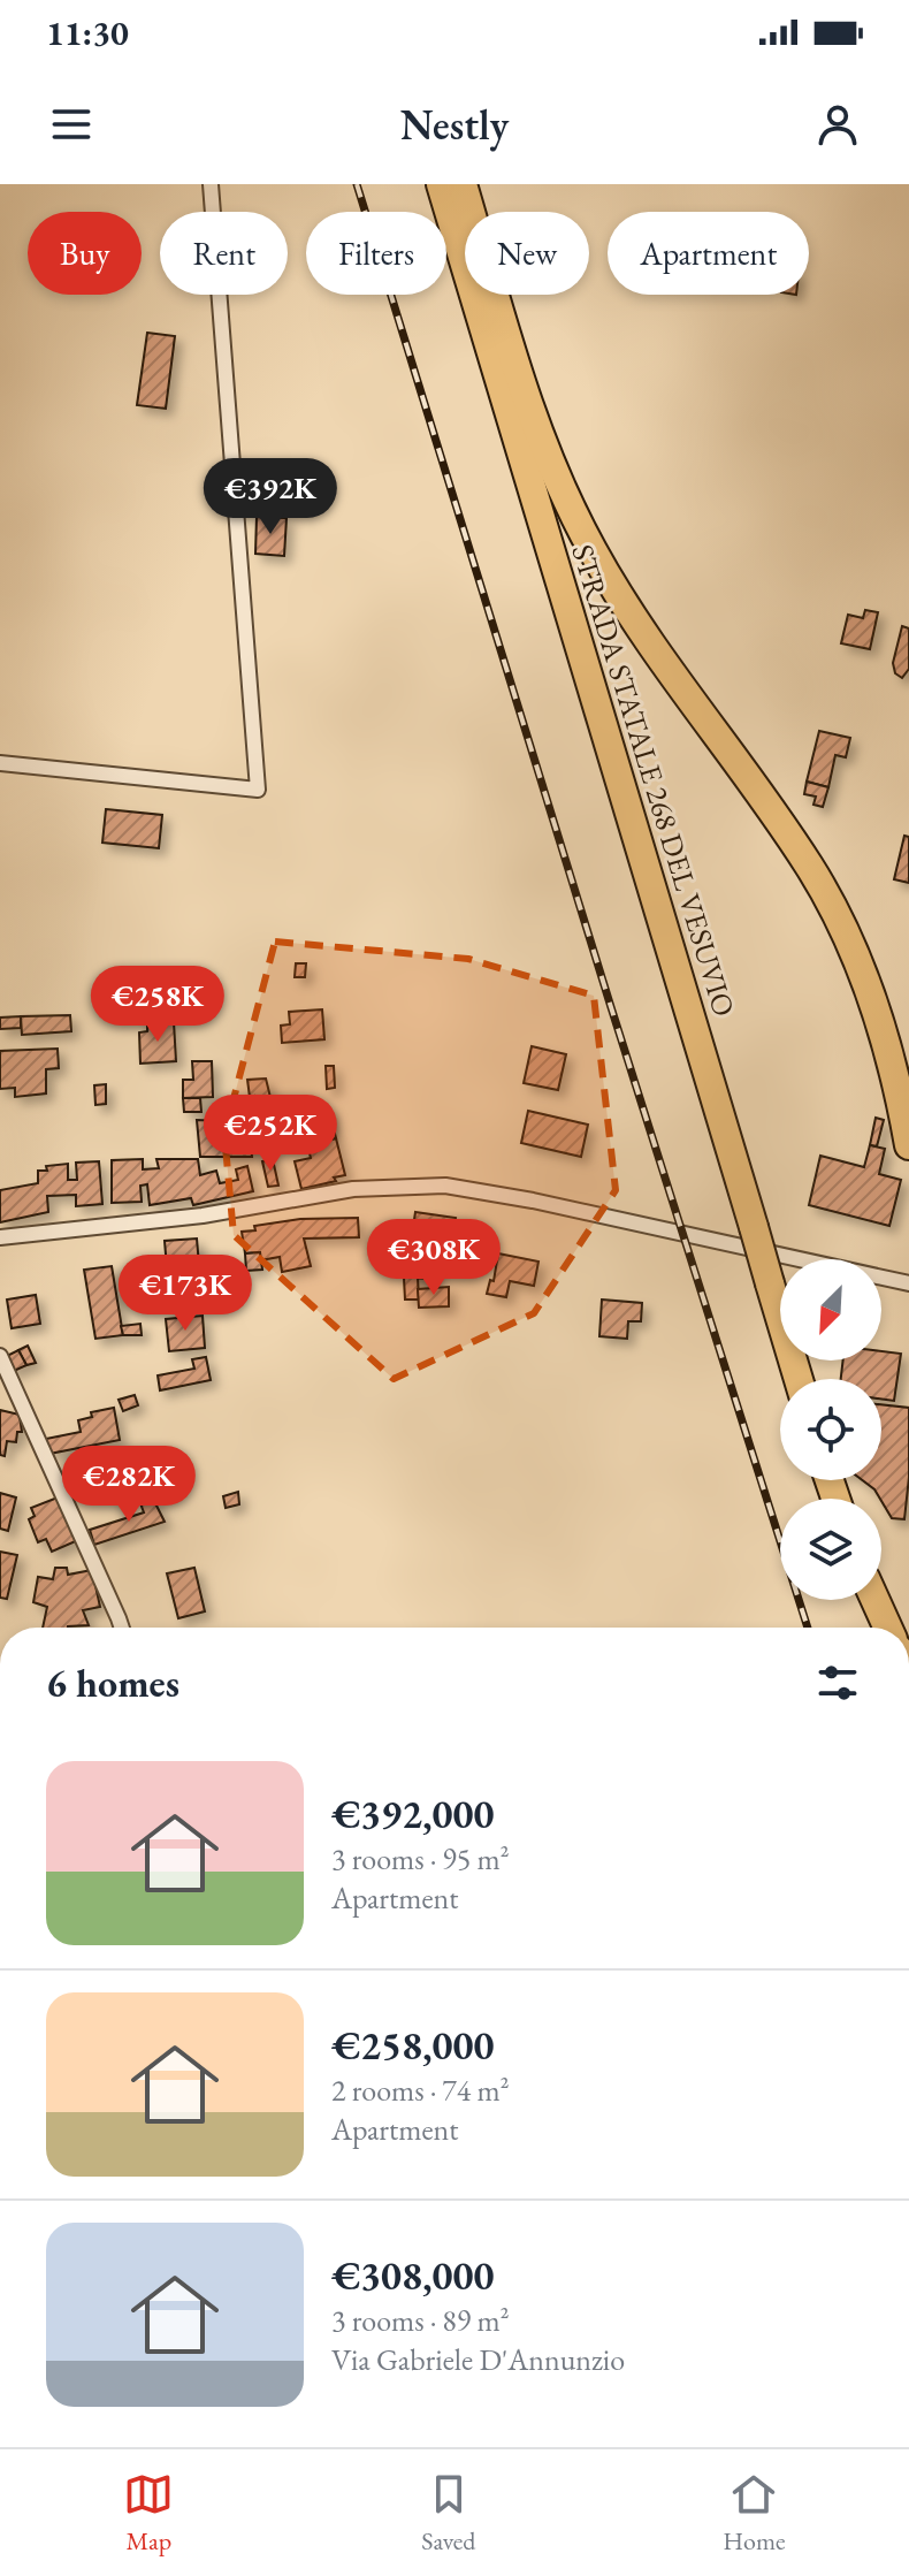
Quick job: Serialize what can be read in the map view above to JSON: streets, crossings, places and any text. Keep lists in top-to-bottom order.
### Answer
{
  "streets": {
    "highway": ["STRADA STATALE 268 DEL VESUVIO"]
  },
  "north": "bottom left",
  "page": {
    "status": "11:30",
    "header": "Nestly",
    "chip": [
      "Buy",
      "Rent",
      "Filters",
      "New",
      "Apartment"
    ],
    "price": [
      "€392K",
      "€258K",
      "€252K",
      "€308K",
      "€173K",
      "€282K"
    ],
    "heading": "6 homes",
    "list": [
      {
        "name": "€392,000",
        "note": "3 rooms · 95 m² · Apartment"
      },
      {
        "name": "€258,000",
        "note": "2 rooms · 74 m² · Apartment"
      },
      {
        "name": "€308,000",
        "note": "3 rooms · 89 m² · Via Gabriele D'Annunzio"
      }
    ],
    "tabs": ["Map", "Saved", "Home"]
  }
}
